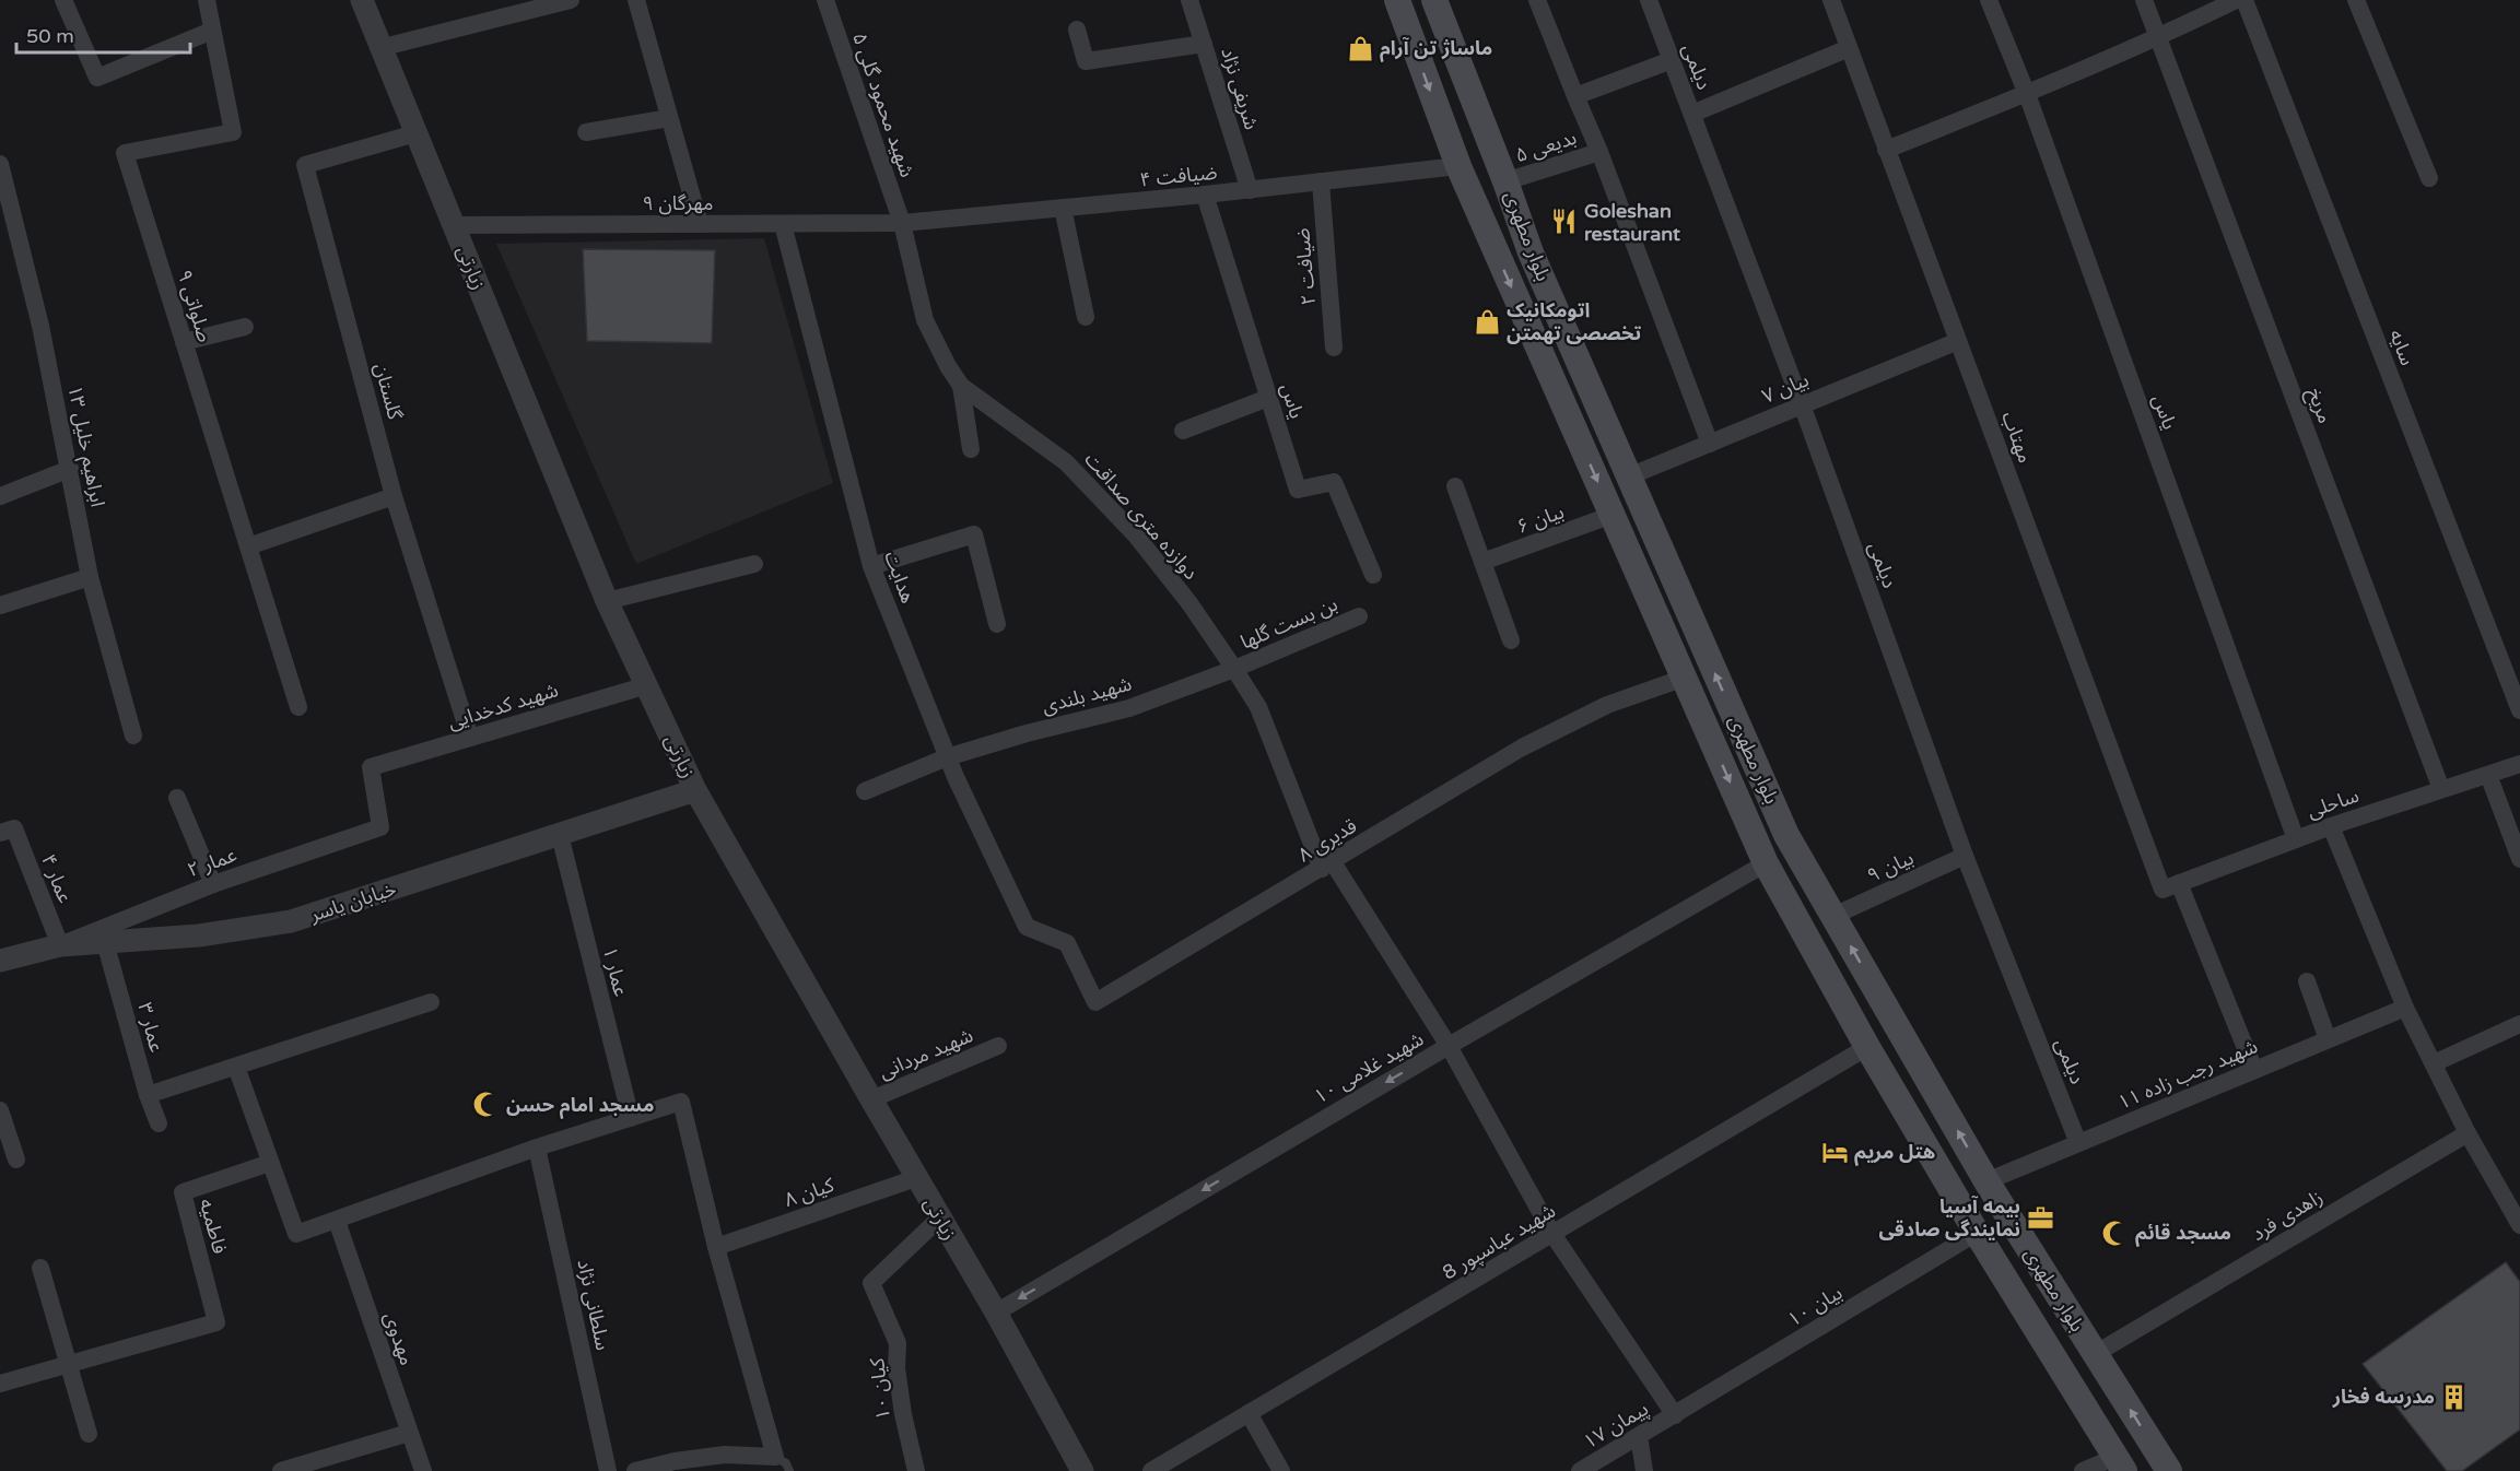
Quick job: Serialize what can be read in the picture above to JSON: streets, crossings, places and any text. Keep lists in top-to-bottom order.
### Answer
{
  "streets": {
    "main road": ["بلوار مطهری"],
    "street": [
      "دیلمی",
      "شریفی نژاد",
      "شهید محمود گلی ۵",
      "بدیعی ۵",
      "ضیافت ۴",
      "مهرگان ۹",
      "ضیافت ۲",
      "زیارتی",
      "صلواتی ۹",
      "سایه",
      "بیان ۷",
      "گلستان",
      "یاس",
      "مریخ",
      "مهتاب",
      "ابراهیم خلیل ۱۳",
      "دوازده متری صداقت",
      "بیان ۶",
      "هدایت",
      "بن بست گلها",
      "شهید بلندی",
      "شهید کدخدایی",
      "ساحلی",
      "قدیری ۸",
      "عمار ۲",
      "بیان ۹",
      "عمار ۴",
      "خیابان یاسر",
      "عمار ۱",
      "عمار ۳",
      "شهید مردانی",
      "شهید غلامی ۱۰",
      "شهید رجب زاده ۱۱",
      "کیان ۸",
      "زاهدی فرد",
      "فاطمیه",
      "شهید عباسپور 8",
      "سلطانی نژاد",
      "بیان ۱۰",
      "مهدوی",
      "کیان ۱۰",
      "پیمان ۱۷"
    ]
  },
  "crossings": [
    ["دیلمی", "بیان ۷"],
    ["دیلمی", "بیان ۹"],
    ["دیلمی", "شهید رجب زاده ۱۱"],
    ["شریفی نژاد", "ضیافت ۴"],
    ["شهید محمود گلی ۵", "ضیافت ۴"],
    ["شهید محمود گلی ۵", "مهرگان ۹"],
    ["شهید محمود گلی ۵", "دوازده متری صداقت"],
    ["بدیعی ۵", "بلوار مطهری"],
    ["ضیافت ۴", "مهرگان ۹"],
    ["ضیافت ۴", "بلوار مطهری"],
    ["ضیافت ۴", "ضیافت ۲"],
    ["ضیافت ۴", "یاس"],
    ["ضیافت ۴", "دوازده متری صداقت"],
    ["مهرگان ۹", "زیارتی"],
    ["مهرگان ۹", "دوازده متری صداقت"],
    ["مهرگان ۹", "هدایت"],
    ["بلوار مطهری", "بیان ۷"],
    ["بلوار مطهری", "بیان ۶"],
    ["بلوار مطهری", "قدیری ۸"],
    ["بلوار مطهری", "بیان ۹"],
    ["بلوار مطهری", "شهید غلامی ۱۰"],
    ["بلوار مطهری", "شهید رجب زاده ۱۱"],
    ["بلوار مطهری", "زاهدی فرد"],
    ["بلوار مطهری", "شهید عباسپور 8"],
    ["بلوار مطهری", "بیان ۱۰"],
    ["زیارتی", "گلستان"],
    ["زیارتی", "شهید کدخدایی"],
    ["زیارتی", "خیابان یاسر"],
    ["زیارتی", "شهید مردانی"],
    ["زیارتی", "شهید غلامی ۱۰"],
    ["زیارتی", "کیان ۸"],
    ["زیارتی", "کیان ۱۰"],
    ["بیان ۷", "مهتاب"],
    ["گلستان", "شهید کدخدایی"],
    ["یاس", "ساحلی"],
    ["مریخ", "ساحلی"],
    ["مهتاب", "ساحلی"],
    ["مهتاب", "شهید رجب زاده ۱۱"],
    ["دوازده متری صداقت", "بن بست گلها"],
    ["دوازده متری صداقت", "شهید بلندی"],
    ["دوازده متری صداقت", "قدیری ۸"],
    ["دوازده متری صداقت", "شهید غلامی ۱۰"],
    ["دوازده متری صداقت", "شهید عباسپور 8"],
    ["دوازده متری صداقت", "بیان ۱۰"],
    ["دوازده متری صداقت", "پیمان ۱۷"],
    ["هدایت", "شهید بلندی"],
    ["هدایت", "قدیری ۸"],
    ["بن بست گلها", "شهید بلندی"],
    ["شهید کدخدایی", "عمار ۲"],
    ["عمار ۲", "عمار ۴"],
    ["عمار ۲", "خیابان یاسر"],
    ["عمار ۴", "خیابان یاسر"],
    ["خیابان یاسر", "عمار ۱"],
    ["خیابان یاسر", "عمار ۳"],
    ["بیان ۱۰", "پیمان ۱۷"]
  ],
  "one_way": ["شهید غلامی ۱۰"],
  "places": {
    "shop": ["ماساژ تن آرام", "اتومکانیک تخصصی تهمتن"],
    "restaurant": ["Goleshan restaurant"],
    "mosque": ["مسجد امام حسن", "مسجد قائم"],
    "hotel": ["هتل مریم"],
    "office": ["بیمه آسیا نمایندگی صادقی"],
    "building": ["مدرسه فخار"]
  },
  "scale_bar": "50 m"
}
